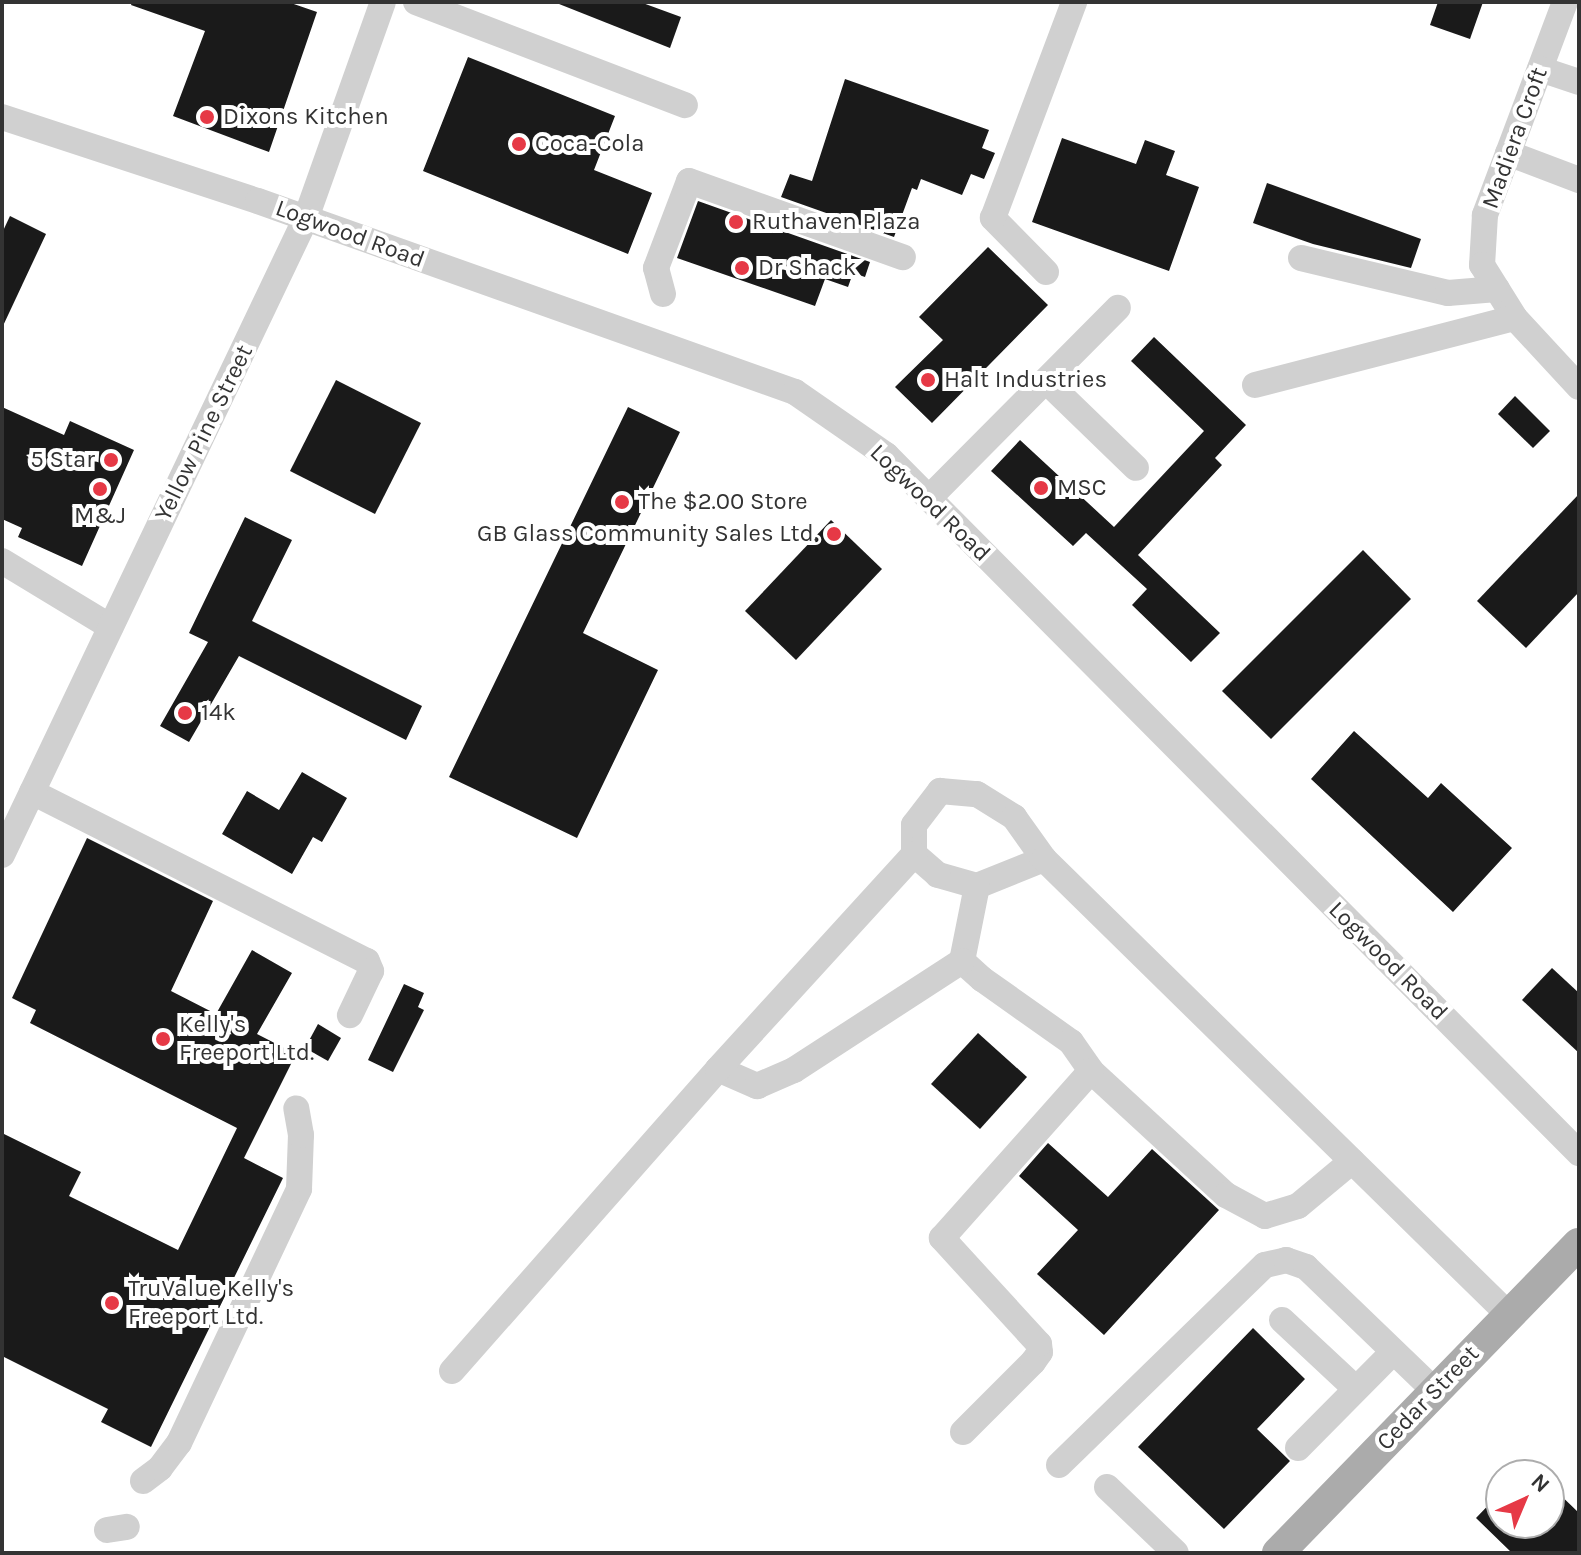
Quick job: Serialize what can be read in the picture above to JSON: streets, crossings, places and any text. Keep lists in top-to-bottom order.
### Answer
{
  "streets": {
    "main road": ["Cedar Street"],
    "street": ["Madiera Croft", "Logwood Road", "Yellow Pine Street"]
  },
  "crossings": [
    ["Logwood Road", "Yellow Pine Street"]
  ],
  "places": [
    "Dixons Kitchen",
    "Coca-Cola",
    "Ruthaven Plaza",
    "Dr Shack",
    "Halt Industries",
    "5 Star",
    "MSC",
    "M&J",
    "The $2.00 Store",
    "GB Glass Community Sales Ltd.",
    "14k",
    "Kelly's Freeport Ltd.",
    "TruValue Kelly's Freeport Ltd."
  ],
  "north": "top right"
}
